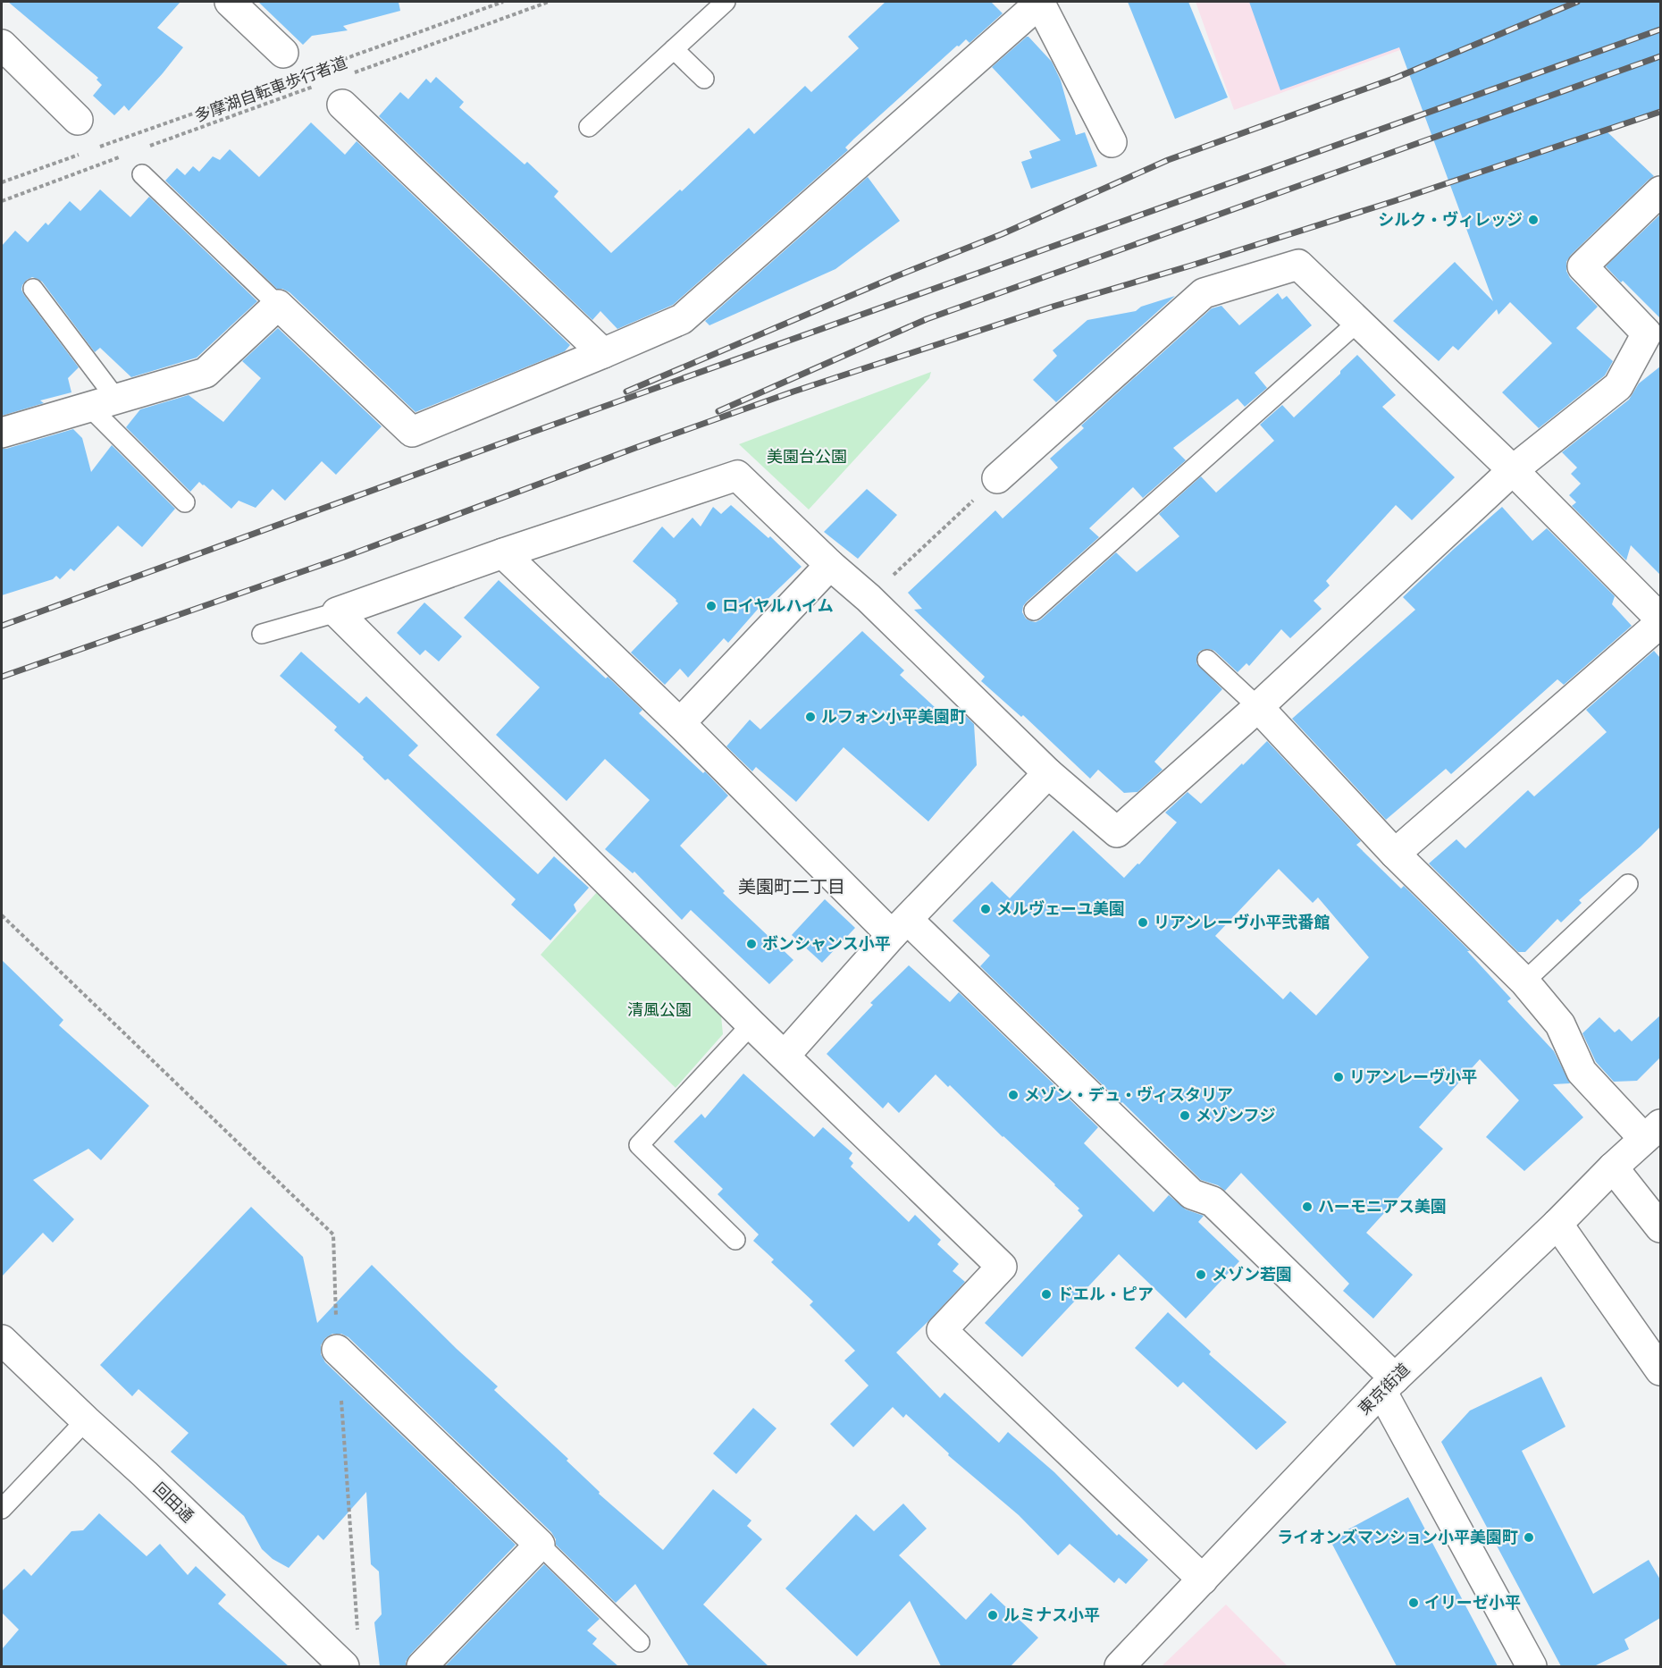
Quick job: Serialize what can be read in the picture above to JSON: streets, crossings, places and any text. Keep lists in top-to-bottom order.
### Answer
{
  "streets": {
    "street": ["東京街道", "回田通"],
    "path": ["多摩湖自転車歩行者道"]
  },
  "districts": ["美園町二丁目"],
  "parks": ["美園台公園", "清風公園"],
  "places": [
    "シルク・ヴィレッジ",
    "ロイヤルハイム",
    "ルフォン小平美園町",
    "メルヴェーユ美園",
    "リアンレーヴ小平弐番館",
    "ボンシャンス小平",
    "リアンレーヴ小平",
    "メゾン・デュ・ヴィスタリア",
    "メゾンフジ",
    "ハーモニアス美園",
    "メゾン若園",
    "ドエル・ピア",
    "ライオンズマンション小平美園町",
    "イリーゼ小平",
    "ルミナス小平"
  ]
}
